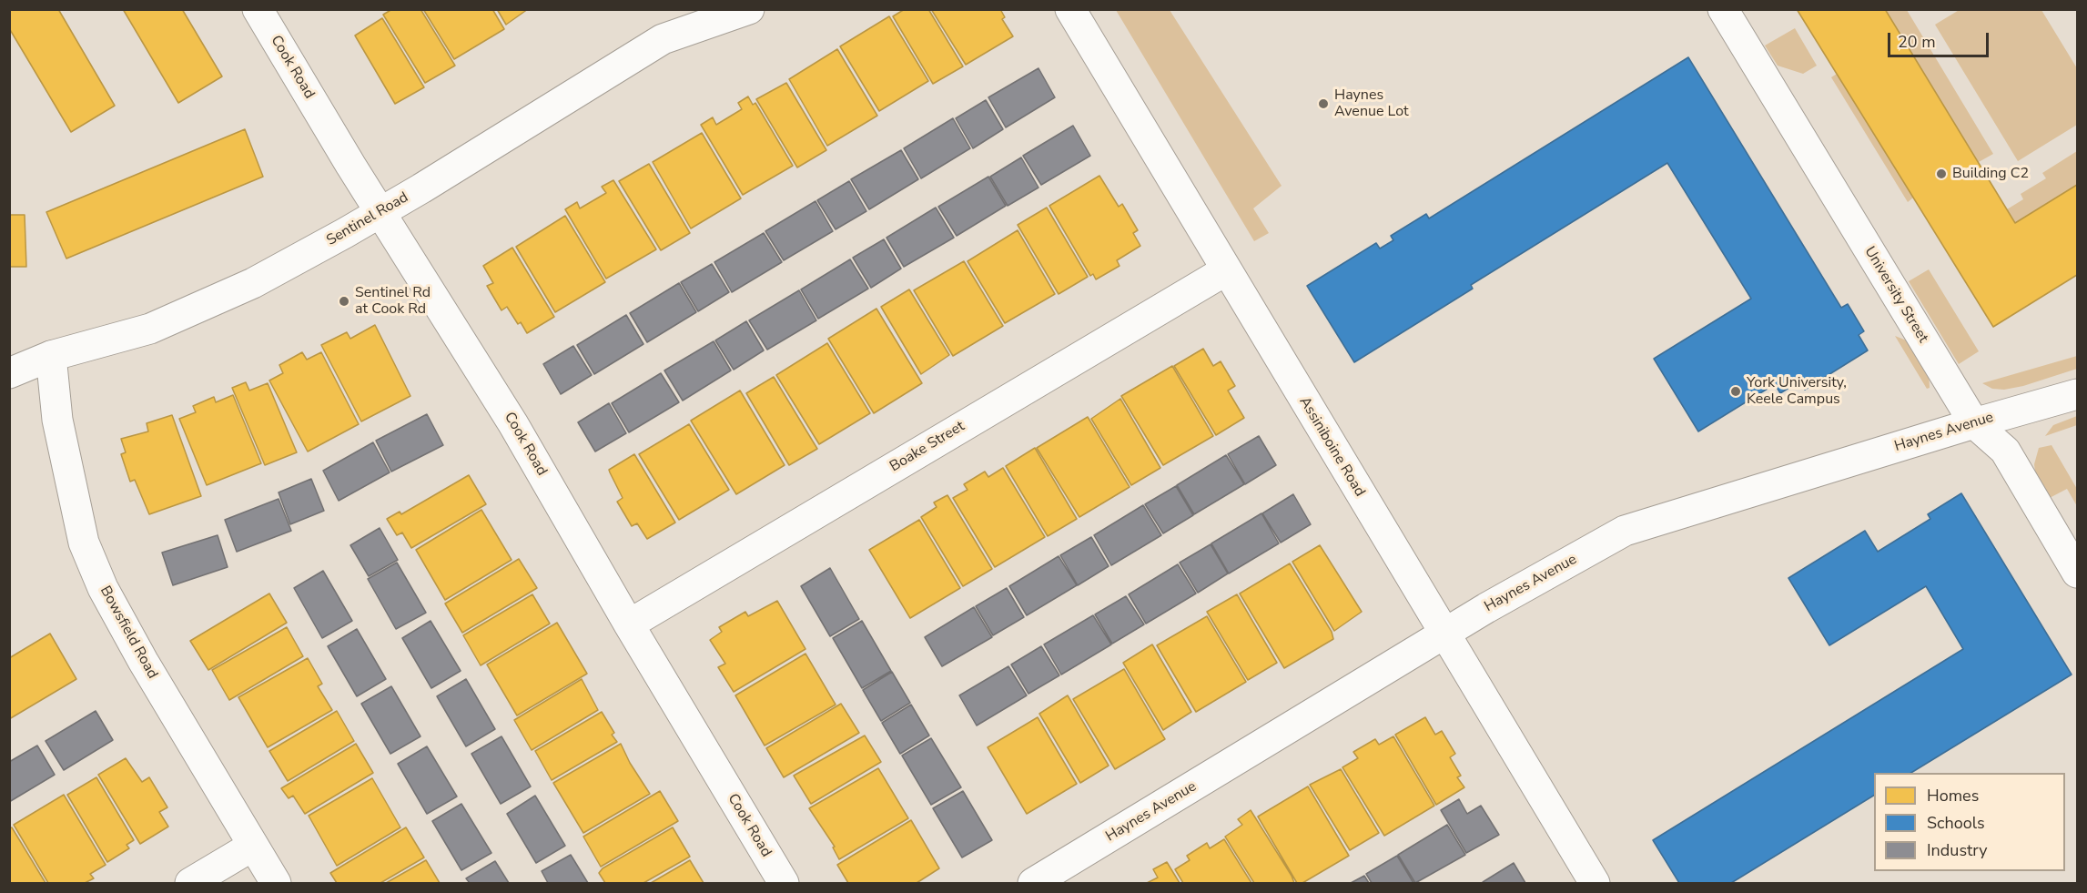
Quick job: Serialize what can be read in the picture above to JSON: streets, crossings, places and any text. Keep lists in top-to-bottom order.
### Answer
{
  "streets": {
    "street": [
      "Cook Road",
      "Sentinel Road",
      "University Street",
      "Haynes Avenue",
      "Boake Street",
      "Assiniboine Road",
      "Bowsfield Road"
    ]
  },
  "crossings": [
    ["Cook Road", "Sentinel Road"],
    ["Cook Road", "Boake Street"],
    ["Sentinel Road", "Bowsfield Road"],
    ["University Street", "Haynes Avenue"],
    ["Haynes Avenue", "Assiniboine Road"],
    ["Boake Street", "Assiniboine Road"]
  ],
  "places": [
    "Haynes Avenue Lot",
    "Building C2",
    "Sentinel Rd at Cook Rd",
    "York University, Keele Campus"
  ],
  "legend": ["Homes", "Schools", "Industry"],
  "scale_bar": "20 m"
}
